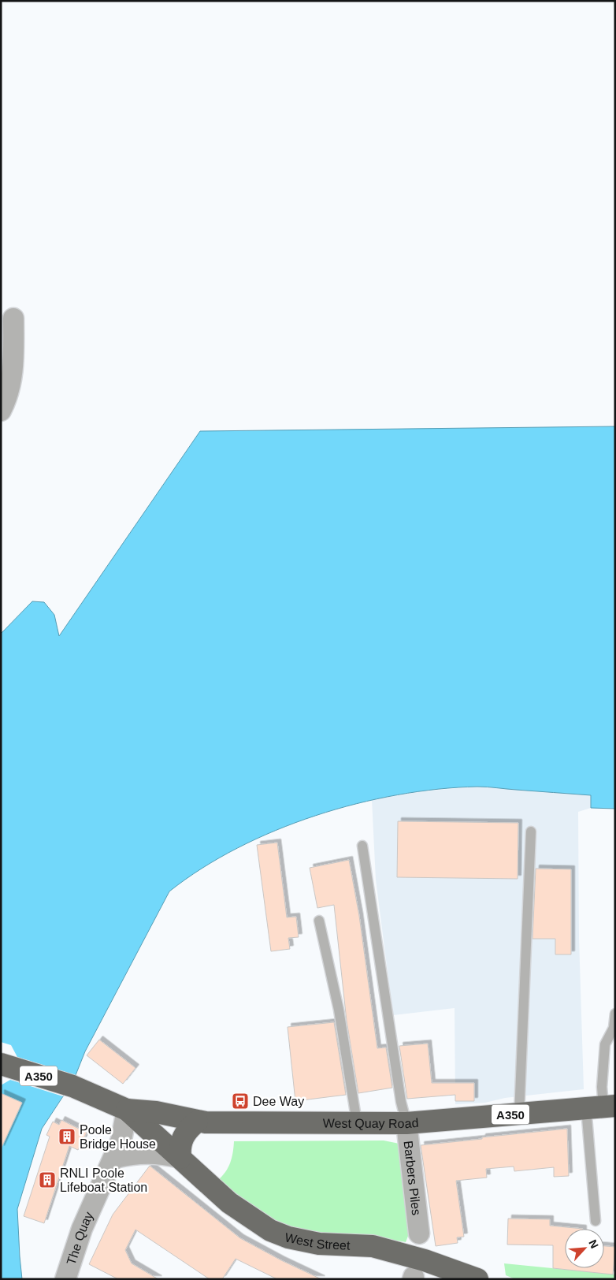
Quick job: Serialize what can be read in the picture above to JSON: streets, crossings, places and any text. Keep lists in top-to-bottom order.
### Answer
{
  "streets": {
    "highway": ["A350", "West Quay Road", "West Street"],
    "street": ["Barbers Piles", "The Quay"]
  },
  "crossings": [
    ["A350", "West Quay Road"],
    ["A350", "The Quay"],
    ["A350", "West Street"],
    ["West Quay Road", "Barbers Piles"],
    ["West Quay Road", "The Quay"],
    ["West Quay Road", "West Street"],
    ["The Quay", "West Street"]
  ],
  "places": {
    "bus stop": ["Dee Way"],
    "building": ["Poole Bridge House", "RNLI Poole Lifeboat Station"]
  },
  "north": "top right"
}
